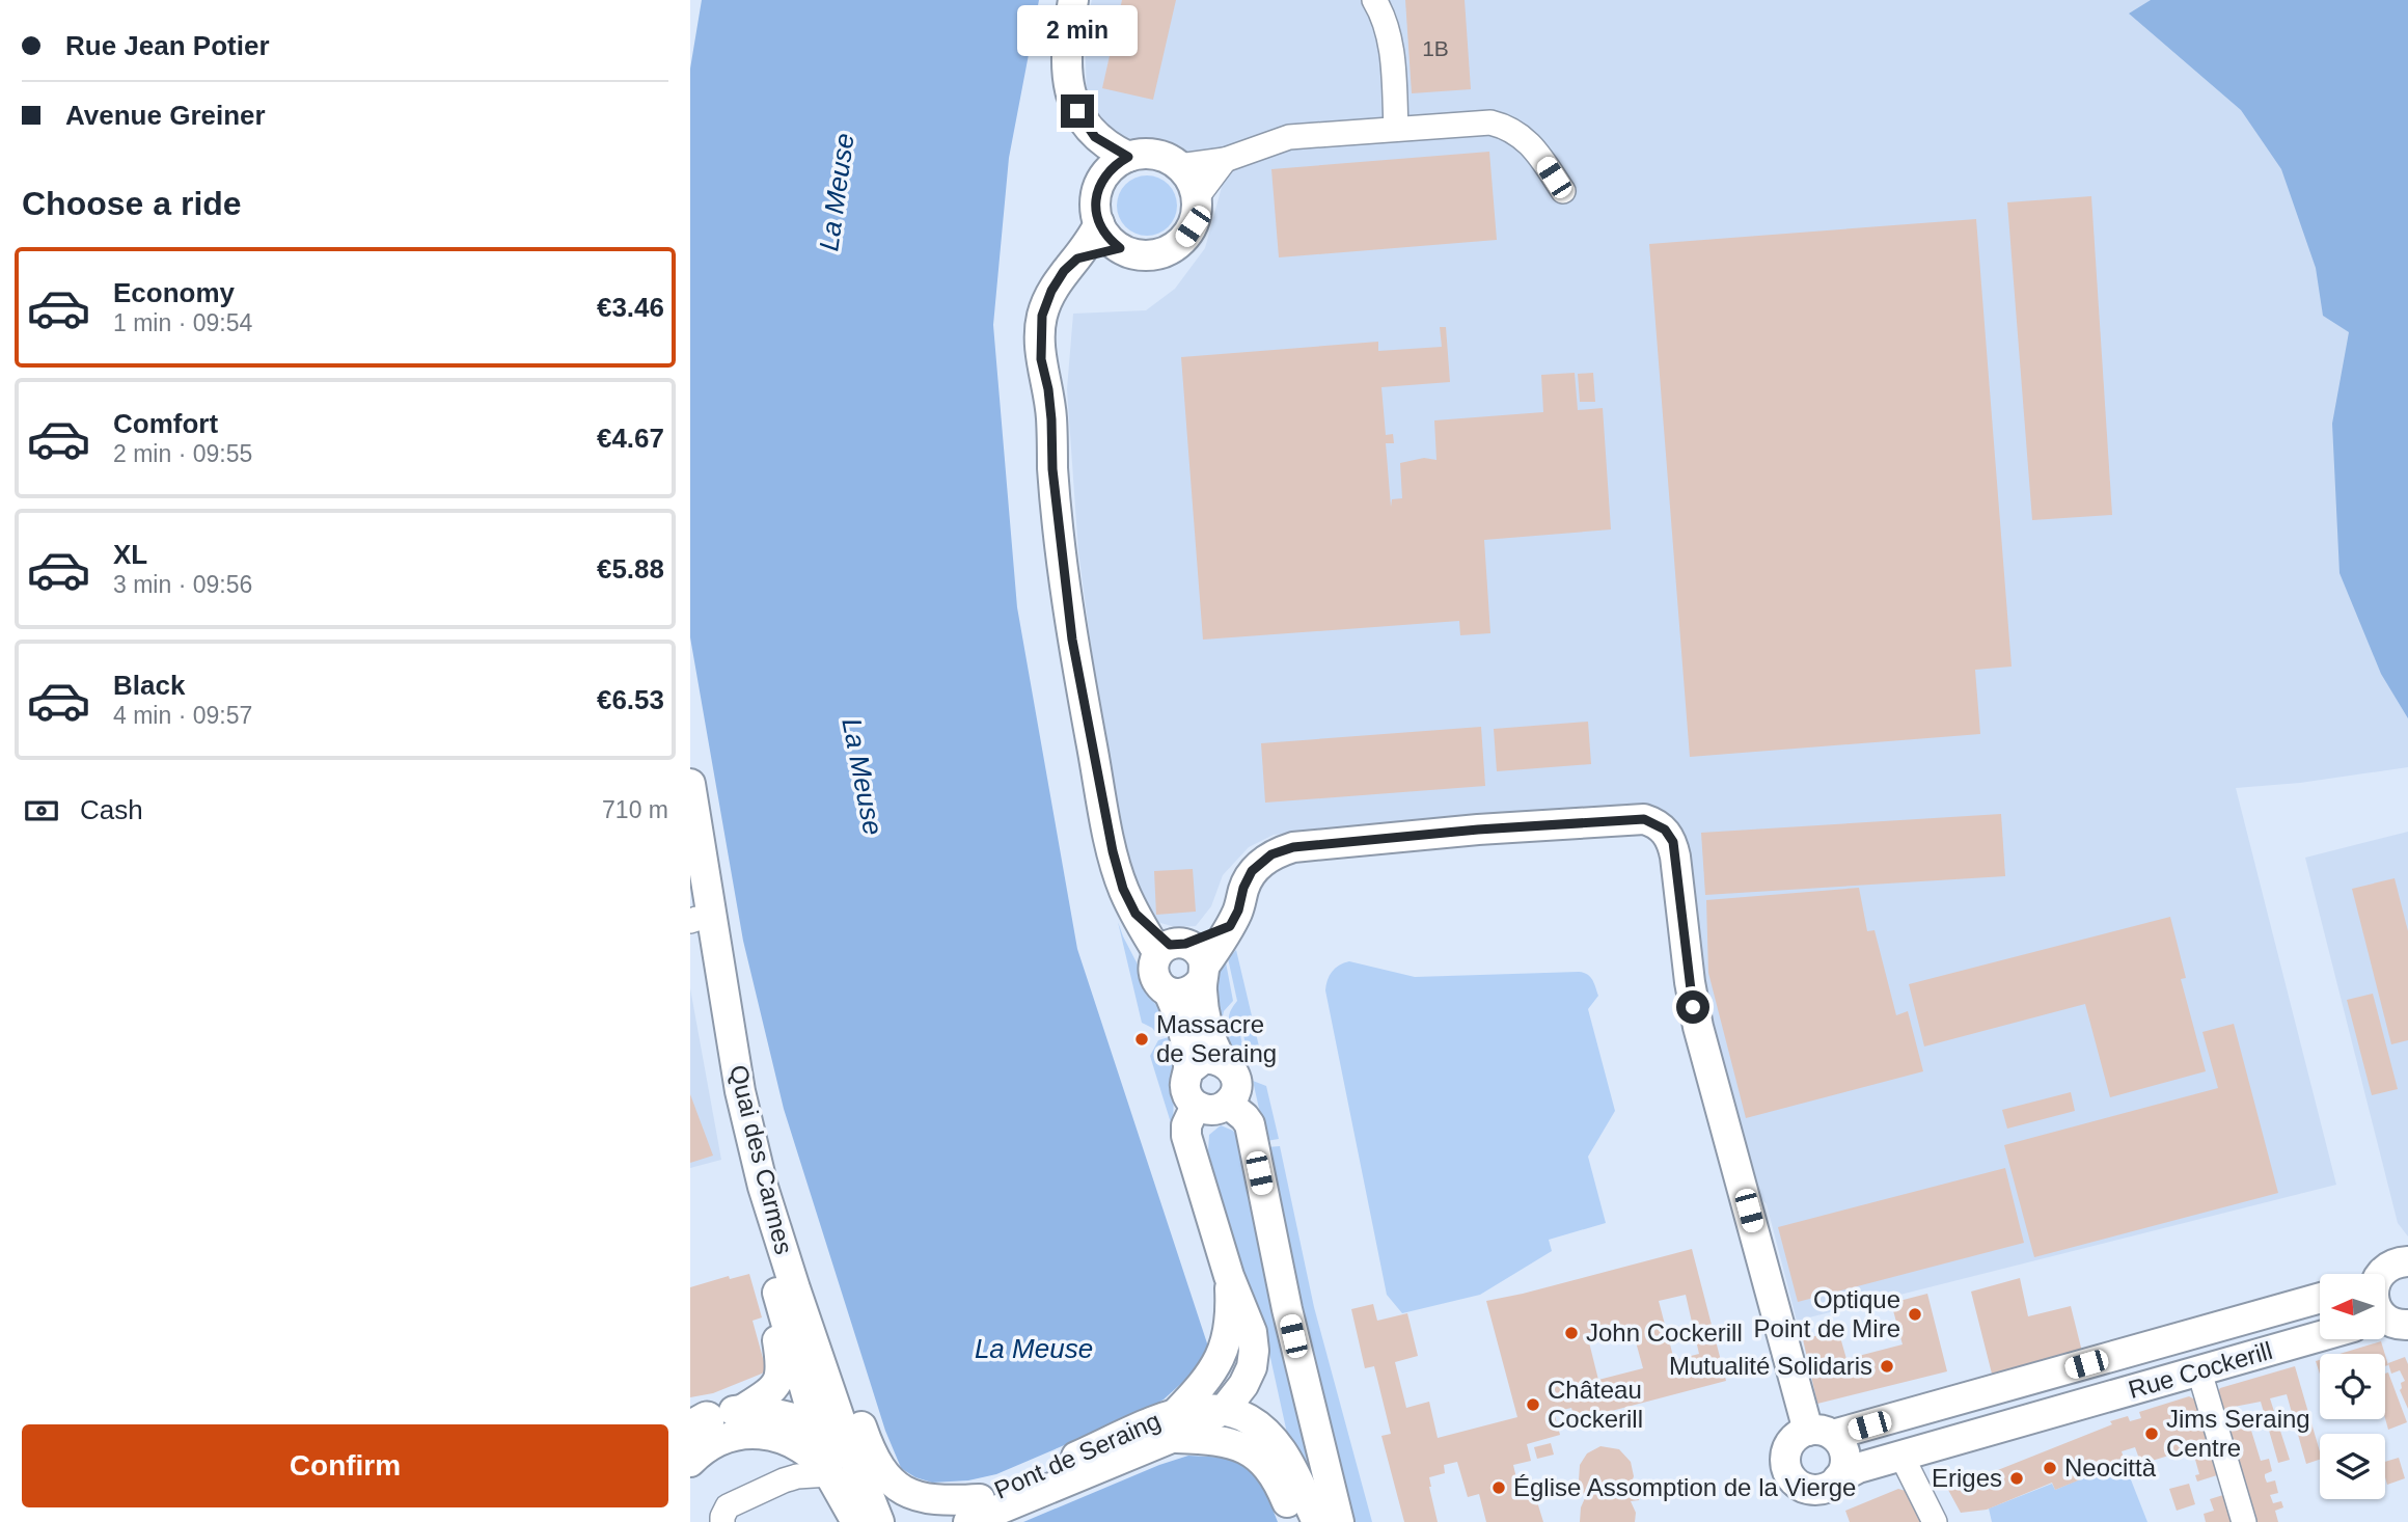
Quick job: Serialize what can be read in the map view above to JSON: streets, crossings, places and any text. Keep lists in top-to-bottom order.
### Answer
{
  "streets": {
    "main road": ["Quai des Carmes", "Rue Cockerill", "Pont de Seraing"]
  },
  "water": ["La Meuse"],
  "places": [
    "Massacre de Seraing",
    "Optique Point de Mire",
    "John Cockerill",
    "Mutualité Solidaris",
    "Château Cockerill",
    "Jims Seraing Centre",
    "Neocittà",
    "Eriges",
    "Église Assomption de la Vierge"
  ],
  "house_numbers": ["1B"],
  "north": "left",
  "page": {
    "banner": ["Rue Jean Potier", "Avenue Greiner"],
    "bubble": "2 min",
    "heading": "Choose a ride",
    "list": [
      {
        "name": "Economy",
        "note": "1 min · 09:54",
        "value": "€3.46"
      },
      {
        "name": "Comfort",
        "note": "2 min · 09:55",
        "value": "€4.67"
      },
      {
        "name": "XL",
        "note": "3 min · 09:56",
        "value": "€5.88"
      },
      {
        "name": "Black",
        "note": "4 min · 09:57",
        "value": "€6.53"
      }
    ],
    "pay": ["Cash", "710 m"],
    "buttons": "Confirm"
  }
}
